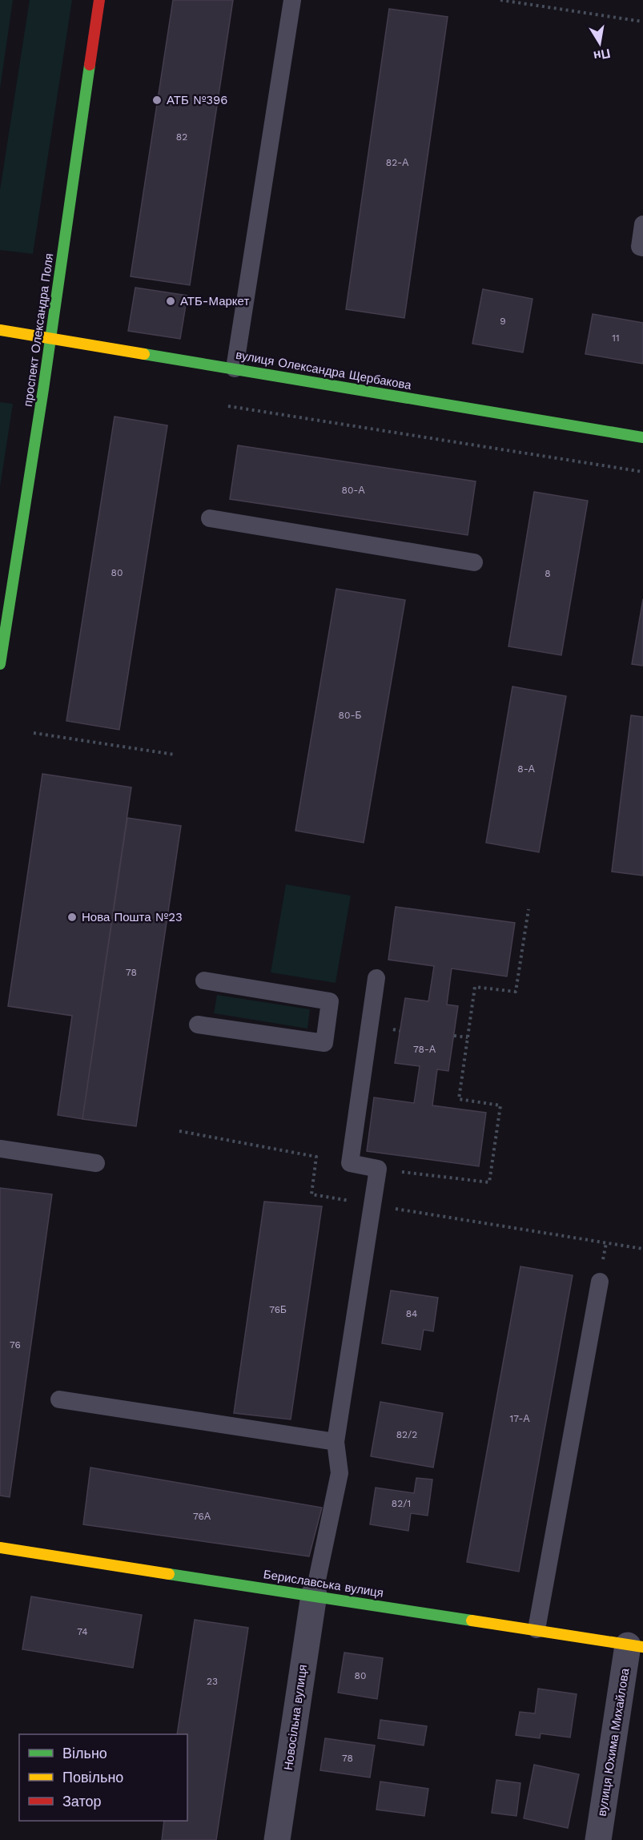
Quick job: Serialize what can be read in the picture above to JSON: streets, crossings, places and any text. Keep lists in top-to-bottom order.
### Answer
{
  "streets": {
    "street": [
      "проспект Олександра Поля",
      "вулиця Олександра Щербакова",
      "Бериславська вулиця",
      "Новосільна вулиця",
      "вулиця Юхима Михайлова"
    ]
  },
  "crossings": [
    ["проспект Олександра Поля", "вулиця Олександра Щербакова"],
    ["Бериславська вулиця", "Новосільна вулиця"],
    ["Бериславська вулиця", "вулиця Юхима Михайлова"]
  ],
  "places": ["АТБ №396", "АТБ-Маркет", "Нова Пошта №23"],
  "house_numbers": [
    "82",
    "82-А",
    "9",
    "11",
    "80-А",
    "80",
    "8",
    "80-Б",
    "8-А",
    "78",
    "78-А",
    "76Б",
    "84",
    "76",
    "17-А",
    "82/2",
    "82/1",
    "76А",
    "74",
    "80",
    "23",
    "78"
  ],
  "legend": ["Вільно", "Повільно", "Затор"],
  "north": "bottom"
}
